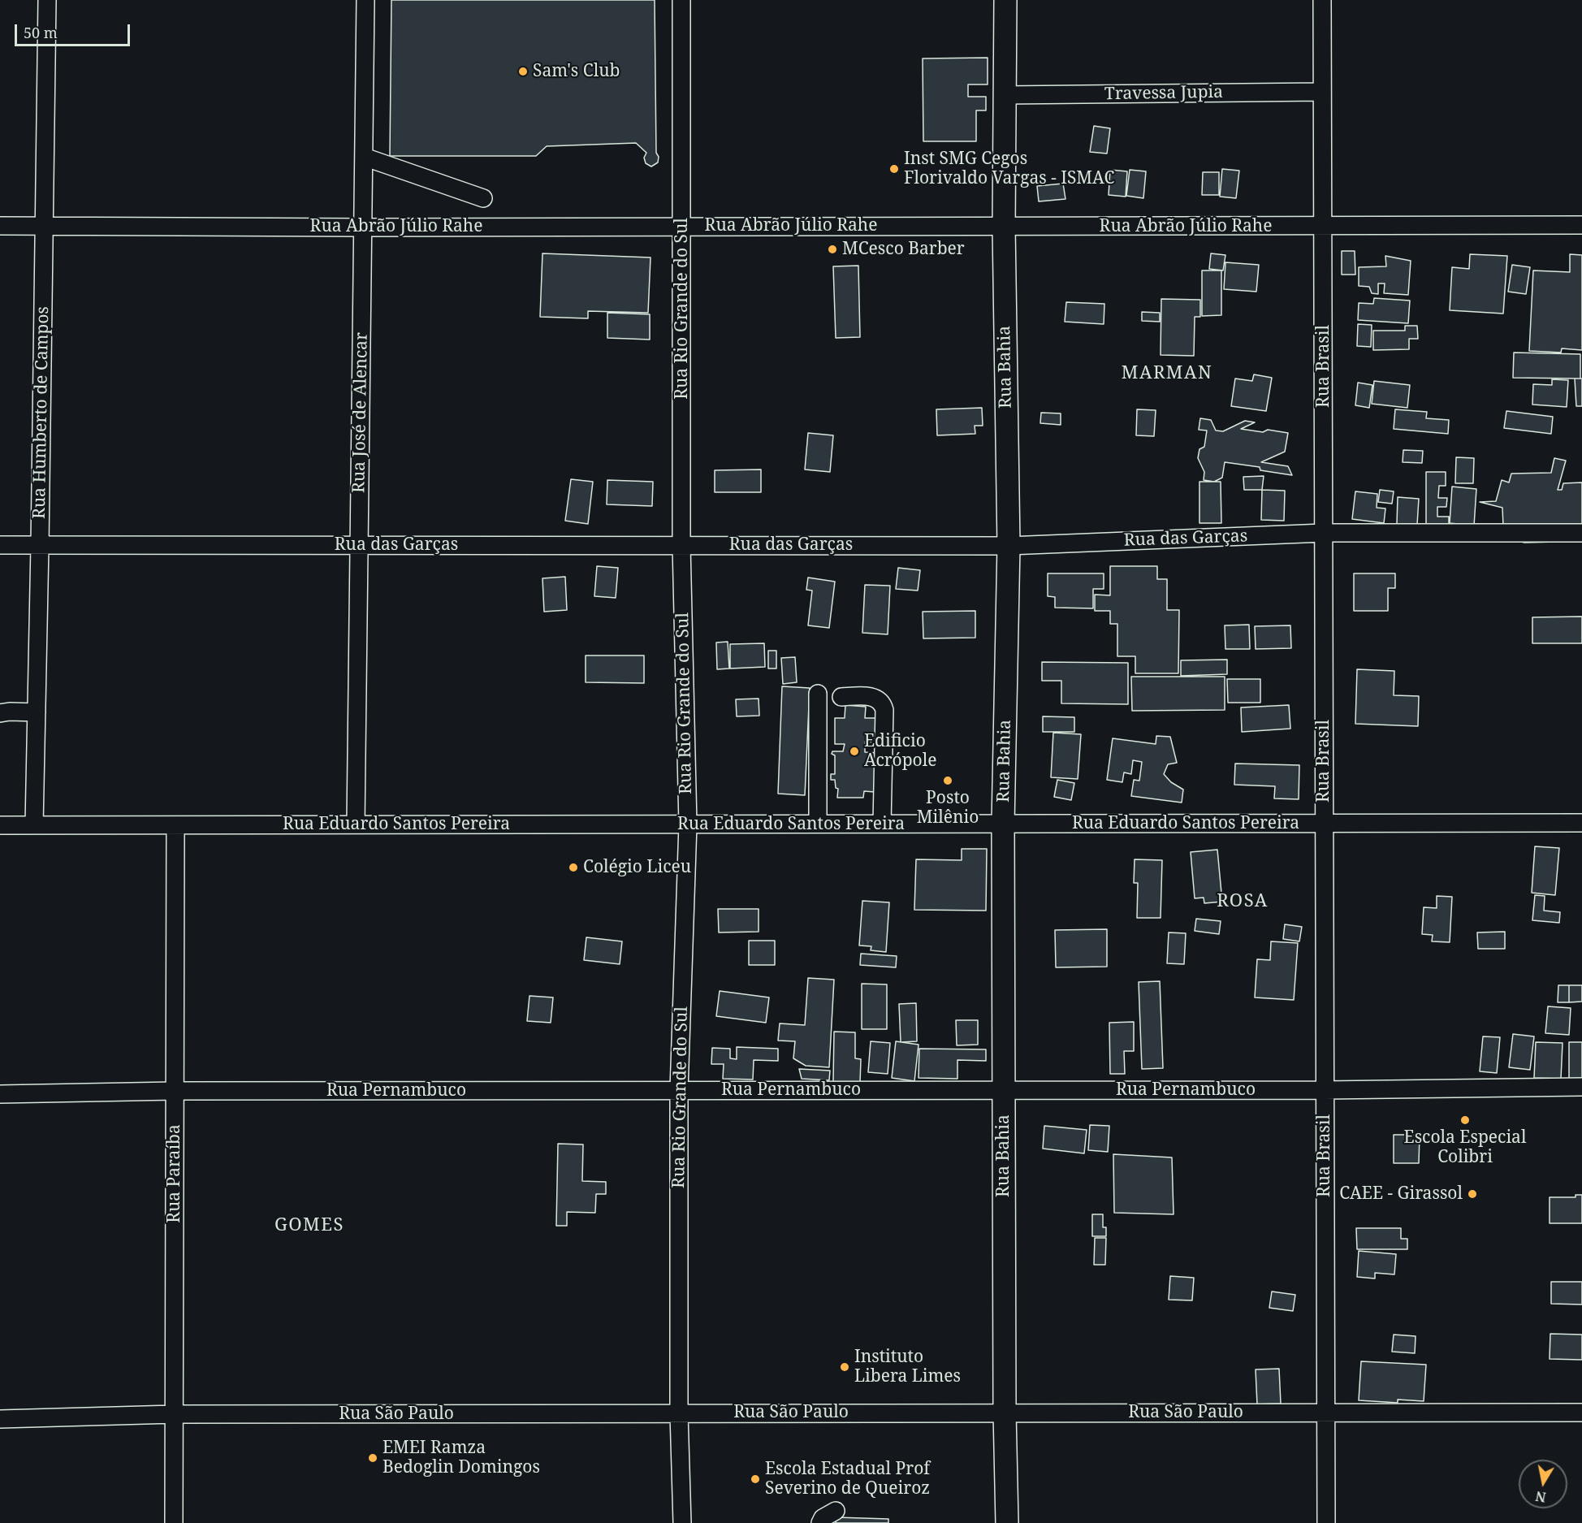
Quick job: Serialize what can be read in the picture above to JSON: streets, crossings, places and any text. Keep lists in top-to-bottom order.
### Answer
{
  "streets": {
    "main road": ["Rua Bahia"],
    "street": [
      "Travessa Jupia",
      "Rua Abrão Júlio Rahe",
      "Rua Rio Grande do Sul",
      "Rua Brasil",
      "Rua Humberto de Campos",
      "Rua José de Alencar",
      "Rua das Garças",
      "Rua Eduardo Santos Pereira",
      "Rua Pernambuco",
      "Rua Paraíba",
      "Rua São Paulo"
    ]
  },
  "crossings": [
    ["Travessa Jupia", "Rua Brasil"],
    ["Travessa Jupia", "Rua Bahia"],
    ["Rua Abrão Júlio Rahe", "Rua Rio Grande do Sul"],
    ["Rua Abrão Júlio Rahe", "Rua Brasil"],
    ["Rua Abrão Júlio Rahe", "Rua Bahia"],
    ["Rua Abrão Júlio Rahe", "Rua Humberto de Campos"],
    ["Rua Abrão Júlio Rahe", "Rua José de Alencar"],
    ["Rua Rio Grande do Sul", "Rua das Garças"],
    ["Rua Rio Grande do Sul", "Rua Eduardo Santos Pereira"],
    ["Rua Rio Grande do Sul", "Rua Pernambuco"],
    ["Rua Rio Grande do Sul", "Rua São Paulo"],
    ["Rua Brasil", "Rua das Garças"],
    ["Rua Brasil", "Rua Eduardo Santos Pereira"],
    ["Rua Brasil", "Rua Pernambuco"],
    ["Rua Brasil", "Rua São Paulo"],
    ["Rua Bahia", "Rua das Garças"],
    ["Rua Bahia", "Rua Eduardo Santos Pereira"],
    ["Rua Bahia", "Rua Pernambuco"],
    ["Rua Bahia", "Rua São Paulo"],
    ["Rua Humberto de Campos", "Rua das Garças"],
    ["Rua Humberto de Campos", "Rua Eduardo Santos Pereira"],
    ["Rua José de Alencar", "Rua das Garças"],
    ["Rua José de Alencar", "Rua Eduardo Santos Pereira"],
    ["Rua Eduardo Santos Pereira", "Rua Paraíba"],
    ["Rua Pernambuco", "Rua Paraíba"],
    ["Rua Paraíba", "Rua São Paulo"]
  ],
  "districts": ["MARMAN", "ROSA", "GOMES"],
  "places": [
    "Sam's Club",
    "Inst SMG Cegos Florivaldo Vargas - ISMAC",
    "MCesco Barber",
    "Edificio Acrópole",
    "Posto Milênio",
    "Colégio Liceu",
    "Escola Especial Colibri",
    "CAEE - Girassol",
    "Instituto Libera Limes",
    "EMEI Ramza Bedoglin Domingos",
    "Escola Estadual Prof Severino de Queiroz"
  ],
  "scale_bar": "50 m",
  "north": "bottom"
}
